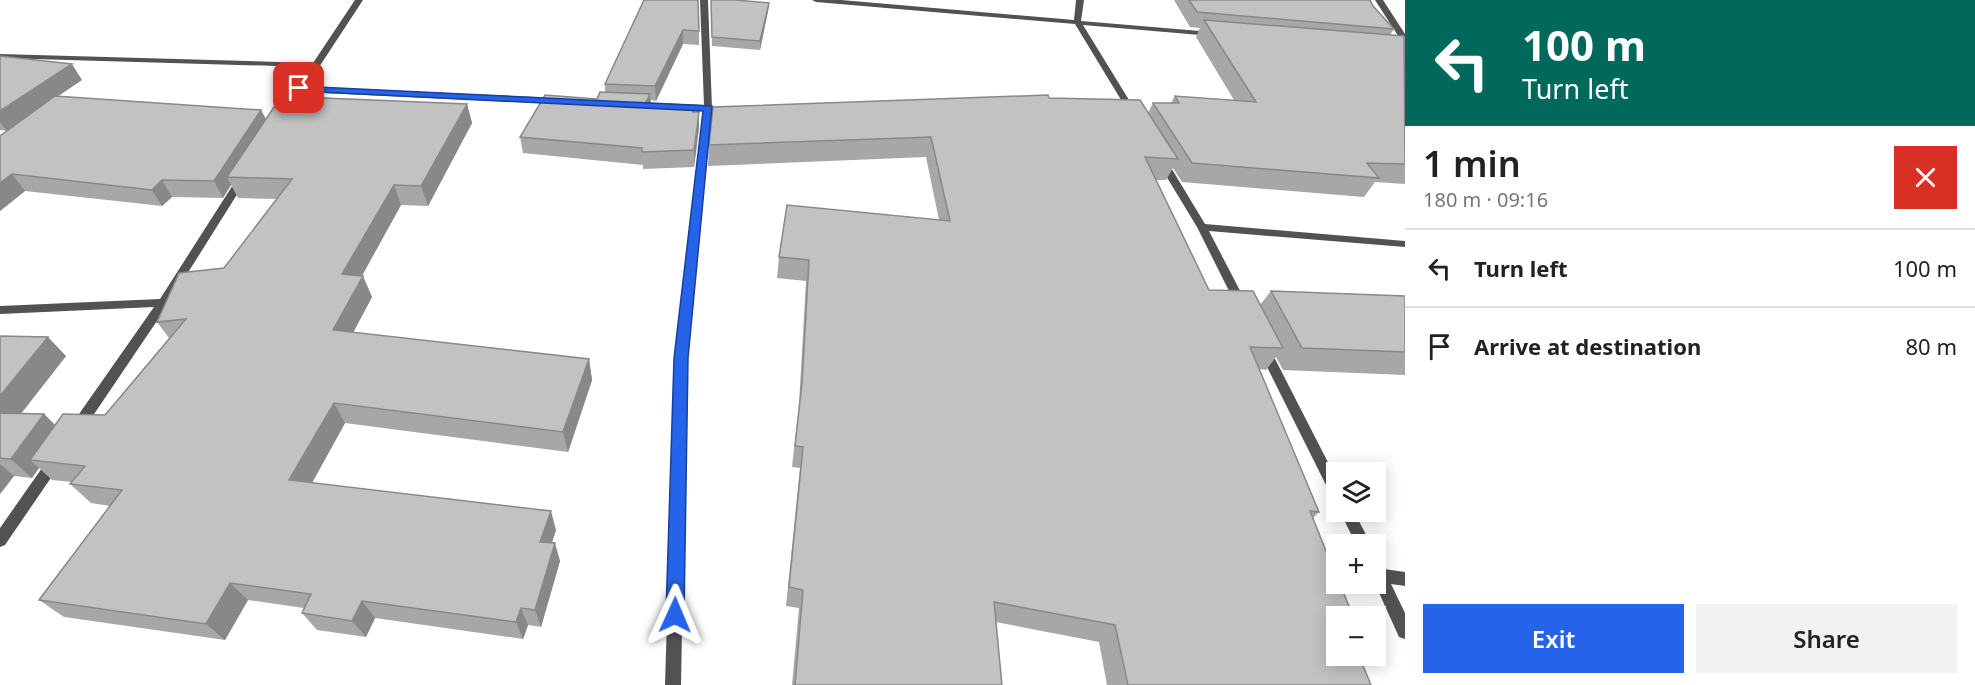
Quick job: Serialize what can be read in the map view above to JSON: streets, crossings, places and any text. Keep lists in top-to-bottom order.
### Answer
{
  "page": {
    "turn": ["100 m", "Turn left"],
    "heading": ["1 min", "180 m · 09:16"],
    "list": [
      {
        "name": "Turn left",
        "value": "100 m"
      },
      {
        "name": "Arrive at destination",
        "value": "80 m"
      }
    ],
    "map_buttons": ["+", "−"],
    "buttons": ["Exit", "Share"]
  }
}
